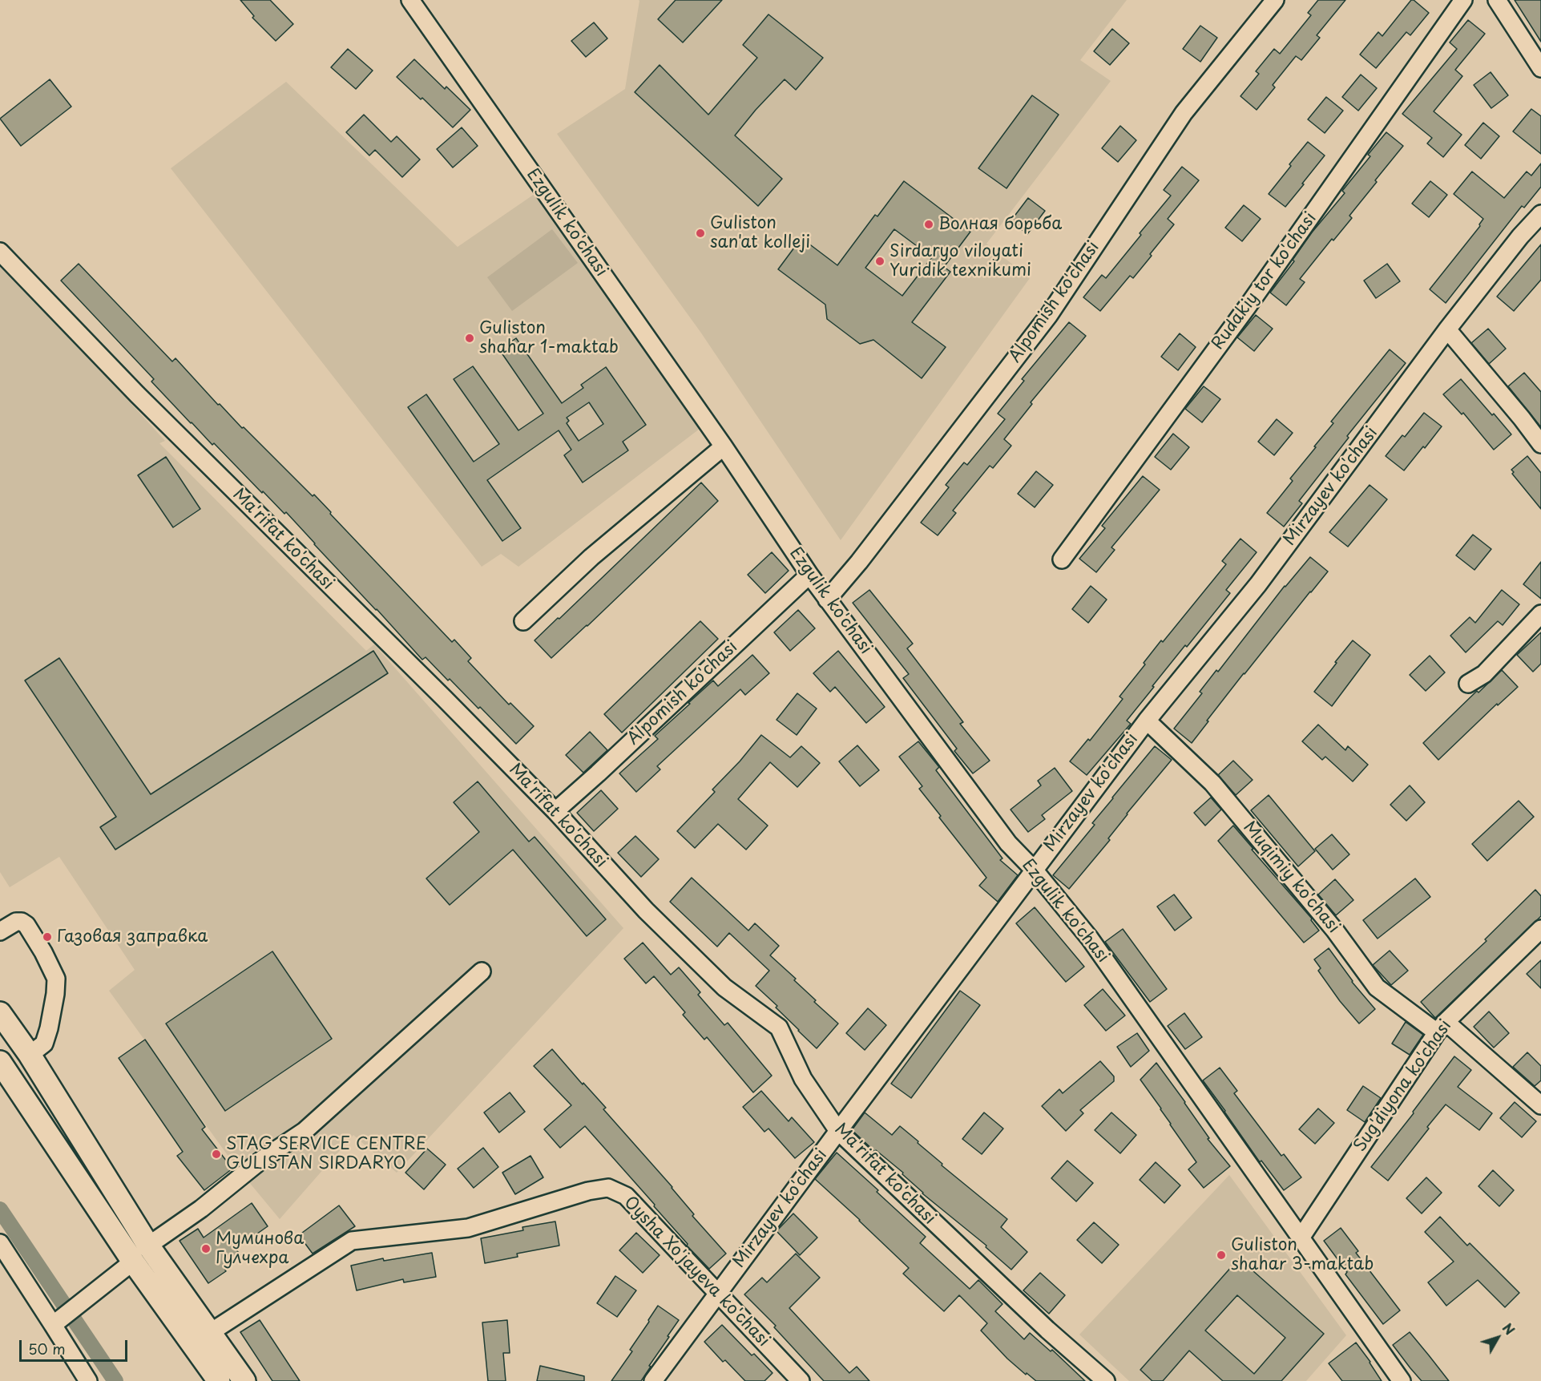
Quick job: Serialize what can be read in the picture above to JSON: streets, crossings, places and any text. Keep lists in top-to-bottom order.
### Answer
{
  "streets": {
    "street": [
      "Ezgulik ko'chasi",
      "Rudakiy tor ko'chasi",
      "Alpomish ko'chasi",
      "Mirzayev ko'chasi",
      "Ma'rifat ko'chasi",
      "Muqimiy ko'chasi",
      "Sug'diyona ko'chasi",
      "Oysha Xo'jayeva ko'chasi"
    ]
  },
  "crossings": [
    ["Ezgulik ko'chasi", "Alpomish ko'chasi"],
    ["Ezgulik ko'chasi", "Mirzayev ko'chasi"],
    ["Ezgulik ko'chasi", "Sug'diyona ko'chasi"],
    ["Alpomish ko'chasi", "Ma'rifat ko'chasi"],
    ["Mirzayev ko'chasi", "Ma'rifat ko'chasi"],
    ["Mirzayev ko'chasi", "Muqimiy ko'chasi"],
    ["Mirzayev ko'chasi", "Oysha Xo'jayeva ko'chasi"],
    ["Muqimiy ko'chasi", "Sug'diyona ko'chasi"]
  ],
  "places": [
    "Волная борьба",
    "Guliston san'at kolleji",
    "Sirdaryo viloyati Yuridik texnikumi",
    "Guliston shahar 1-maktab",
    "Газовая заправка",
    "STAG SERVICE CENTRE GULISTAN SIRDARYO",
    "Муминова Гулчехра",
    "Guliston shahar 3-maktab"
  ],
  "scale_bar": "50 m",
  "north": "top right"
}
